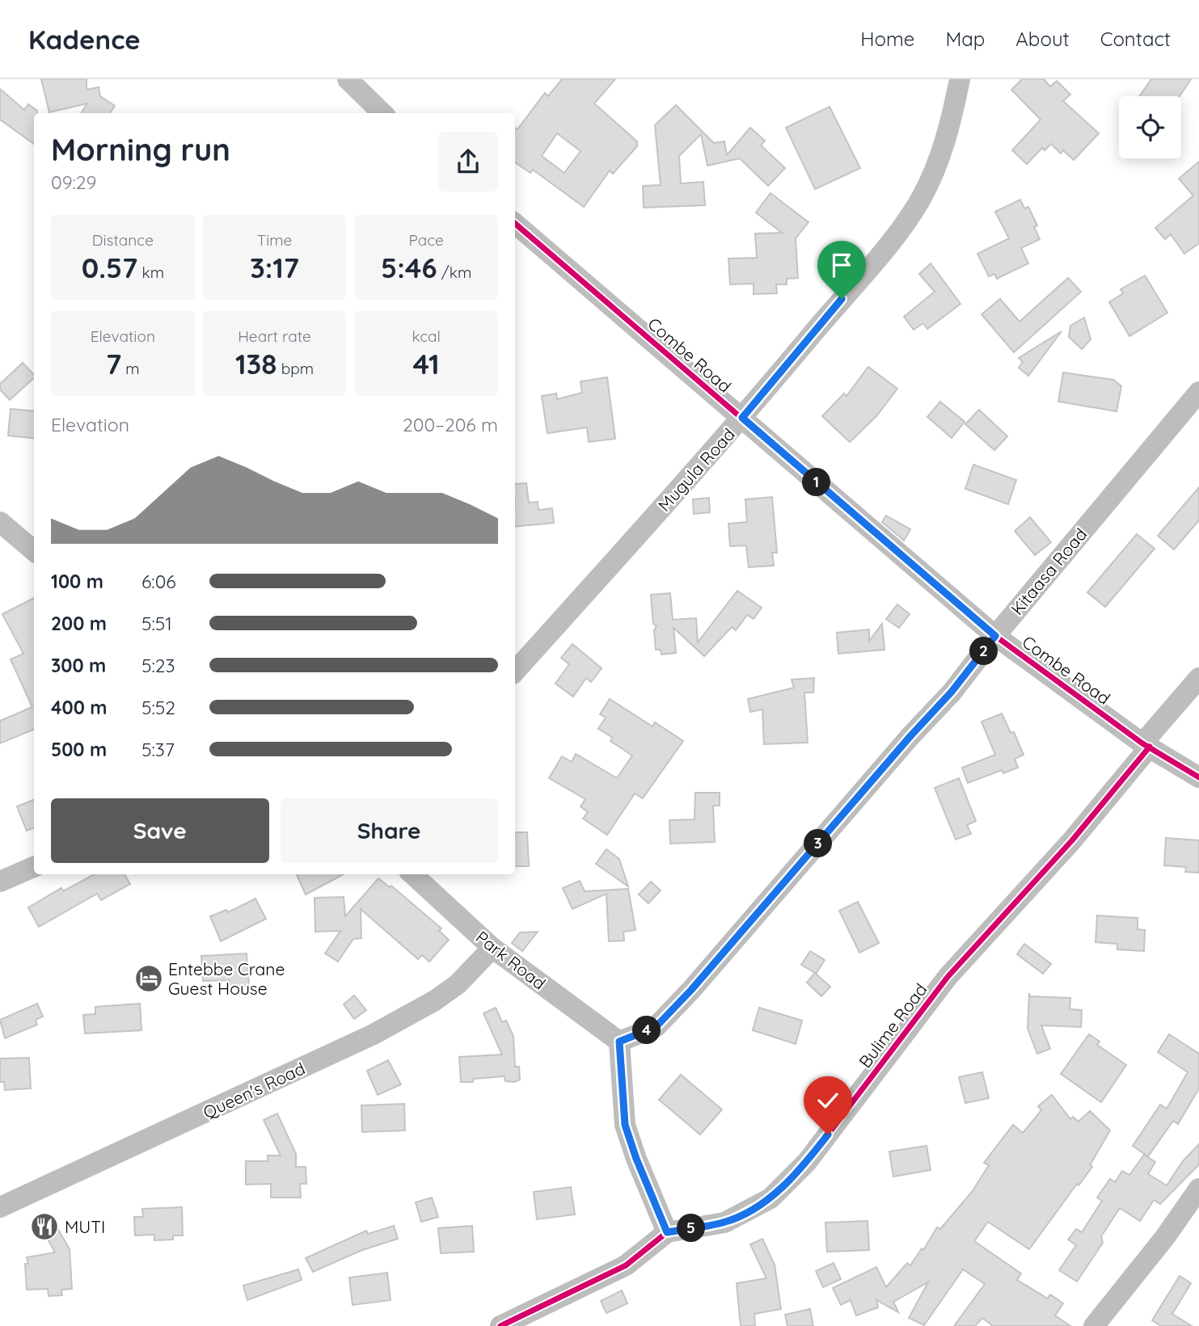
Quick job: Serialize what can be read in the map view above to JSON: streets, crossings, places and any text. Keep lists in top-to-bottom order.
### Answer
{
  "streets": {
    "street": [
      "Combe Road",
      "Mugula Road",
      "Kitaasa Road",
      "Park Road",
      "Bulime Road",
      "Queen's Road"
    ]
  },
  "crossings": [
    ["Combe Road", "Mugula Road"],
    ["Combe Road", "Kitaasa Road"],
    ["Combe Road", "Bulime Road"],
    ["Kitaasa Road", "Park Road"],
    ["Park Road", "Queen's Road"]
  ],
  "places": {
    "hotel": ["Entebbe Crane Guest House"],
    "restaurant": ["MUTI"]
  },
  "page": {
    "header": "Kadence",
    "nav": [
      "Home",
      "Map",
      "About",
      "Contact"
    ],
    "heading": ["Morning run", "09:29"],
    "stats": [
      ["Distance", "0.57 km"],
      ["Time", "3:17"],
      ["Pace", "5:46 /km"],
      ["Elevation", "7 m"],
      ["Heart rate", "138 bpm"],
      ["kcal", "41"]
    ],
    "chart": ["Elevation", "200–206 m"],
    "pins": [
      "1",
      "2",
      "3",
      "4",
      "5"
    ],
    "list": [
      {
        "name": "100 m",
        "note": "6:06"
      },
      {
        "name": "200 m",
        "note": "5:51"
      },
      {
        "name": "300 m",
        "note": "5:23"
      },
      {
        "name": "400 m",
        "note": "5:52"
      },
      {
        "name": "500 m",
        "note": "5:37"
      }
    ],
    "buttons": ["Save", "Share"]
  }
}
